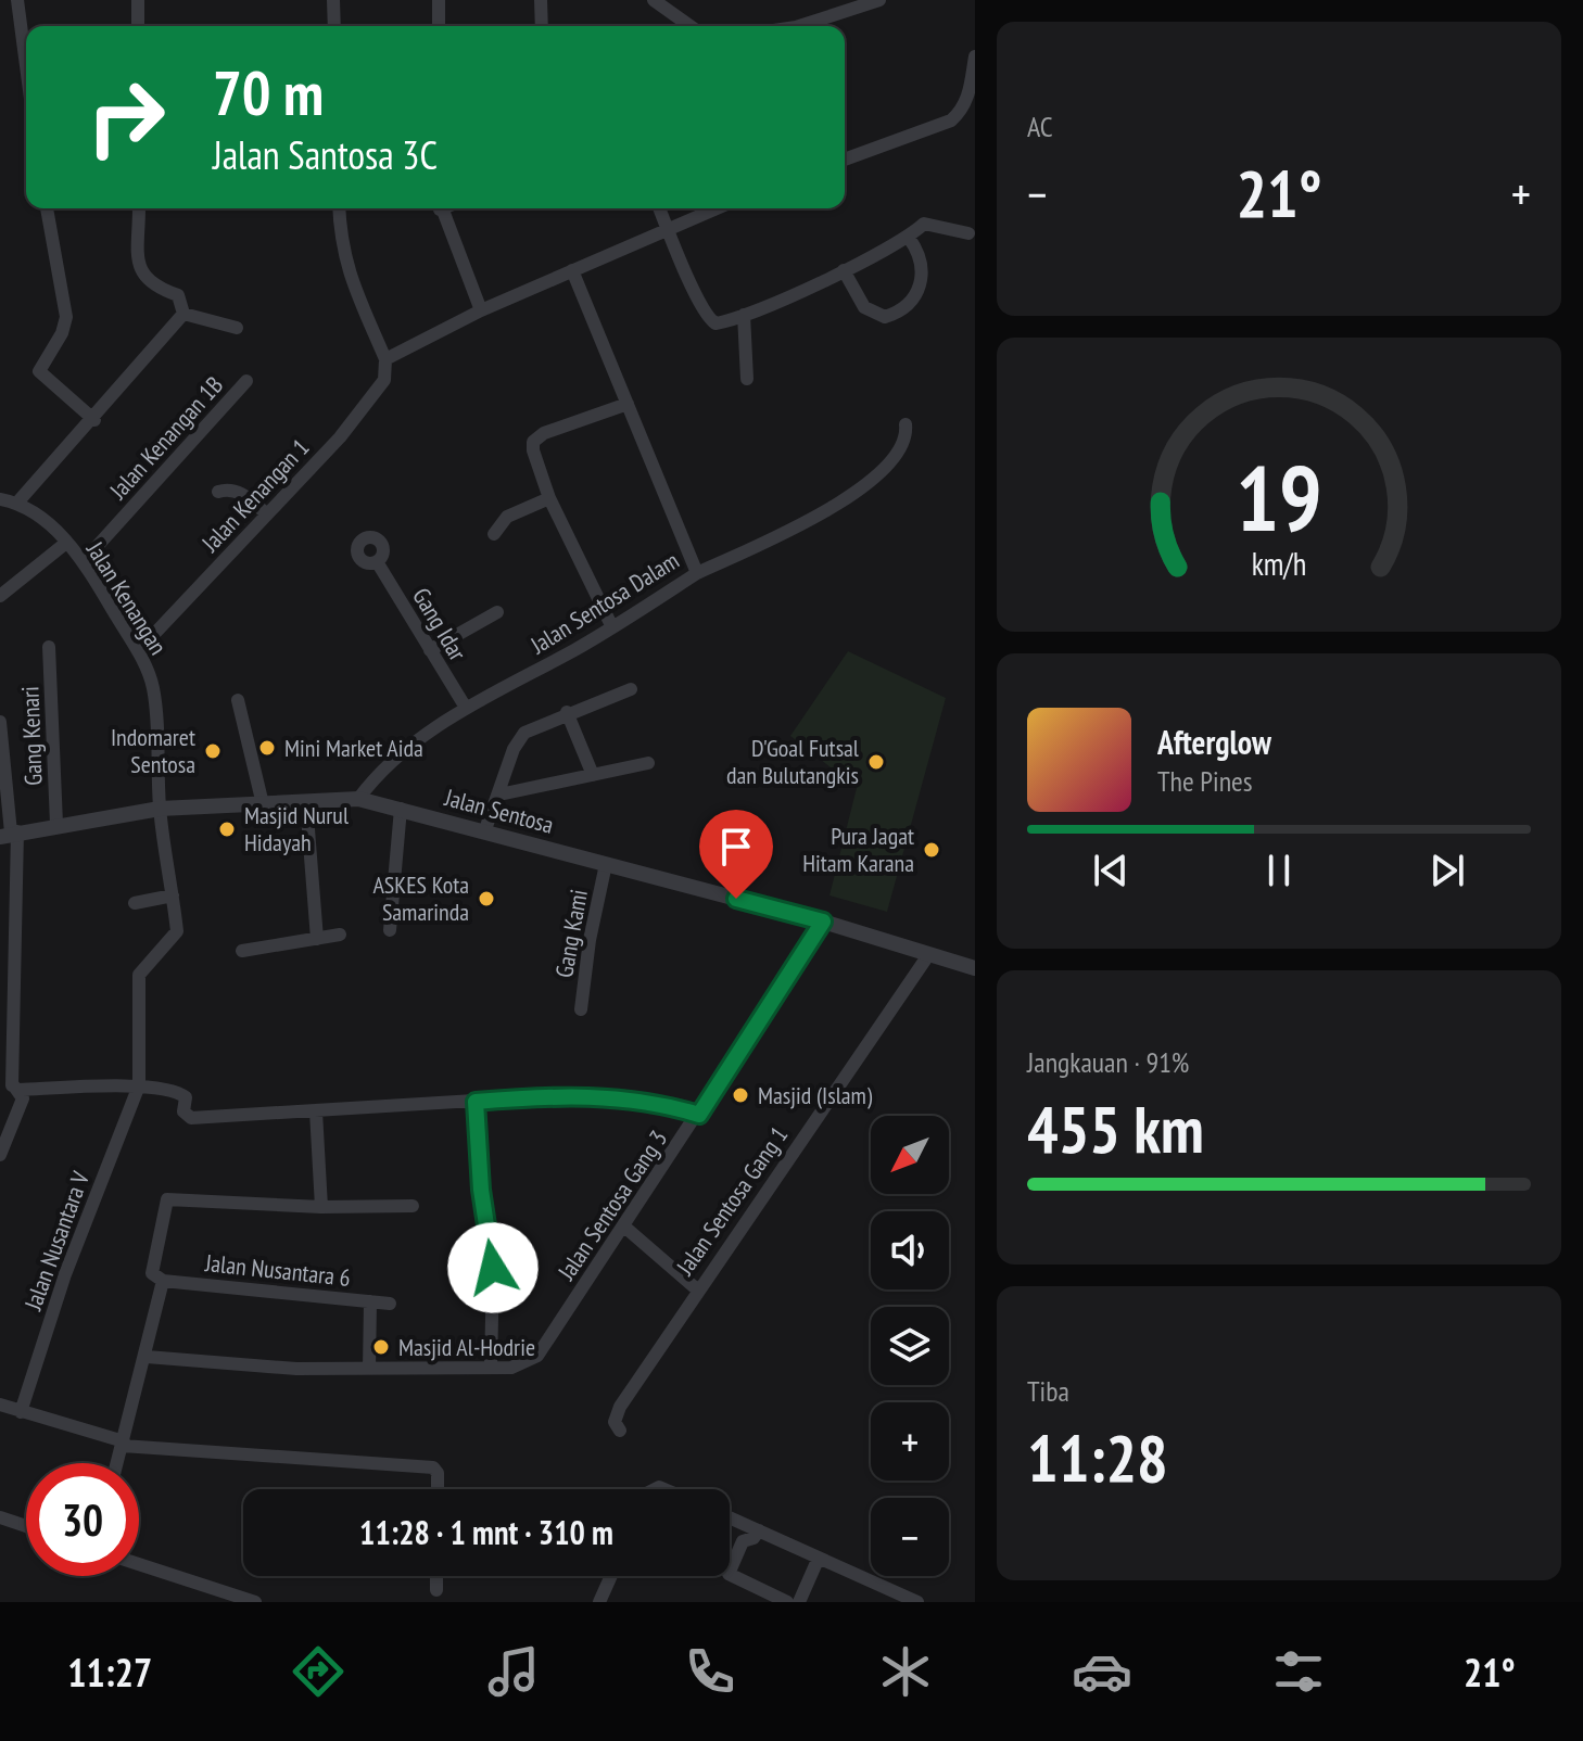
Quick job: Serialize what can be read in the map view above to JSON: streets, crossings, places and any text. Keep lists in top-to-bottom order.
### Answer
{
  "streets": {
    "street": [
      "Jalan Kenangan 1B",
      "Jalan Kenangan 1",
      "Jalan Kenangan",
      "Jalan Sentosa Dalam",
      "Gang Idar",
      "Gang Kenari",
      "Jalan Sentosa",
      "Gang Kami",
      "Jalan Sentosa Gang 1",
      "Jalan Sentosa Gang 3",
      "Jalan Nusantara V",
      "Jalan Nusantara 6"
    ]
  },
  "crossings": [
    ["Jalan Kenangan 1B", "Jalan Kenangan"],
    ["Jalan Kenangan 1", "Jalan Kenangan"],
    ["Jalan Kenangan", "Jalan Sentosa"],
    ["Jalan Kenangan", "Jalan Nusantara V"],
    ["Jalan Sentosa Dalam", "Gang Idar"],
    ["Jalan Sentosa Dalam", "Jalan Sentosa"],
    ["Gang Kenari", "Jalan Sentosa"],
    ["Jalan Sentosa", "Gang Kami"],
    ["Jalan Sentosa", "Jalan Sentosa Gang 1"],
    ["Jalan Sentosa", "Jalan Sentosa Gang 3"]
  ],
  "places": [
    "Mini Market Aida",
    "Indomaret Sentosa",
    "D'Goal Futsal dan Bulutangkis",
    "Masjid Nurul Hidayah",
    "Pura Jagat Hitam Karana",
    "ASKES Kota Samarinda",
    "Masjid (Islam)",
    "Masjid Al-Hodrie"
  ],
  "north": "bottom left",
  "page": {
    "tile": [
      "AC",
      ["Jangkauan · 91%", "455 km"],
      ["Tiba", "11:28"]
    ],
    "turn": ["70 m", "Jalan Santosa 3C"],
    "heat": ["−", "21°", "+"],
    "song": ["Afterglow", "The Pines"],
    "map_buttons": ["+", "−"],
    "limit": "30",
    "trip": "11:28 · 1 mnt · 310 m",
    "tabs": ["11:27", "21°"],
    "gauge": ["19", "km/h"]
  }
}
